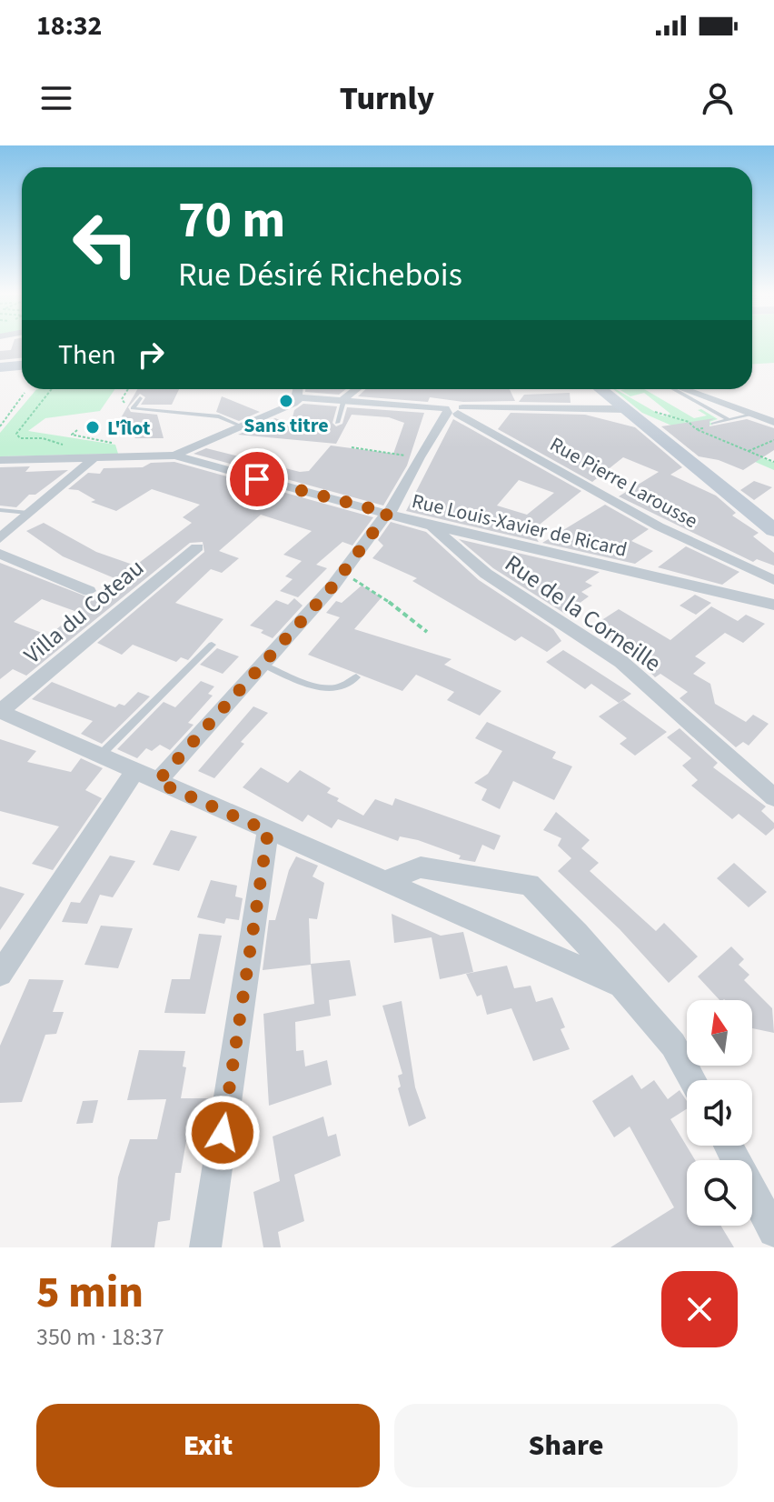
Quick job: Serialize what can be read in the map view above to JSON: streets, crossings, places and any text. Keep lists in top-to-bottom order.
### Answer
{
  "streets": {
    "street": [
      "Rue Pierre Larousse",
      "Rue Louis-Xavier de Ricard",
      "Villa du Coteau",
      "Rue de la Corneille"
    ]
  },
  "crossings": [
    ["Rue Louis-Xavier de Ricard", "Rue de la Corneille"]
  ],
  "places": ["Sans titre", "L'îlot"],
  "north": "top",
  "page": {
    "status": "18:32",
    "header": "Turnly",
    "turn": ["70 m", "Rue Désiré Richebois"],
    "then": "Then",
    "heading": ["5 min", "350 m · 18:37"],
    "buttons": ["Exit", "Share"]
  }
}
